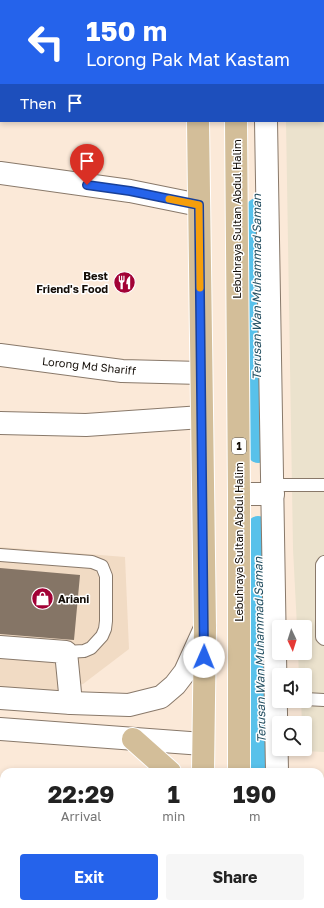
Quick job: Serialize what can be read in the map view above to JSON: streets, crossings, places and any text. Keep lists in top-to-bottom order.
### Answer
{
  "streets": {
    "main road": ["Lebuhraya Sultan Abdul Halim", "1"],
    "street": ["Lorong Md Shariff"]
  },
  "water": ["Terusan Wan Muhammad Saman"],
  "places": {
    "restaurant": ["Best Friend's Food"],
    "shop": ["Ariani"]
  },
  "north": "bottom",
  "page": {
    "turn": ["150 m", "Lorong Pak Mat Kastam"],
    "then": "Then",
    "eta": [
      "22:29",
      "Arrival",
      "1",
      "min",
      "190",
      "m"
    ],
    "buttons": ["Exit", "Share"]
  }
}
